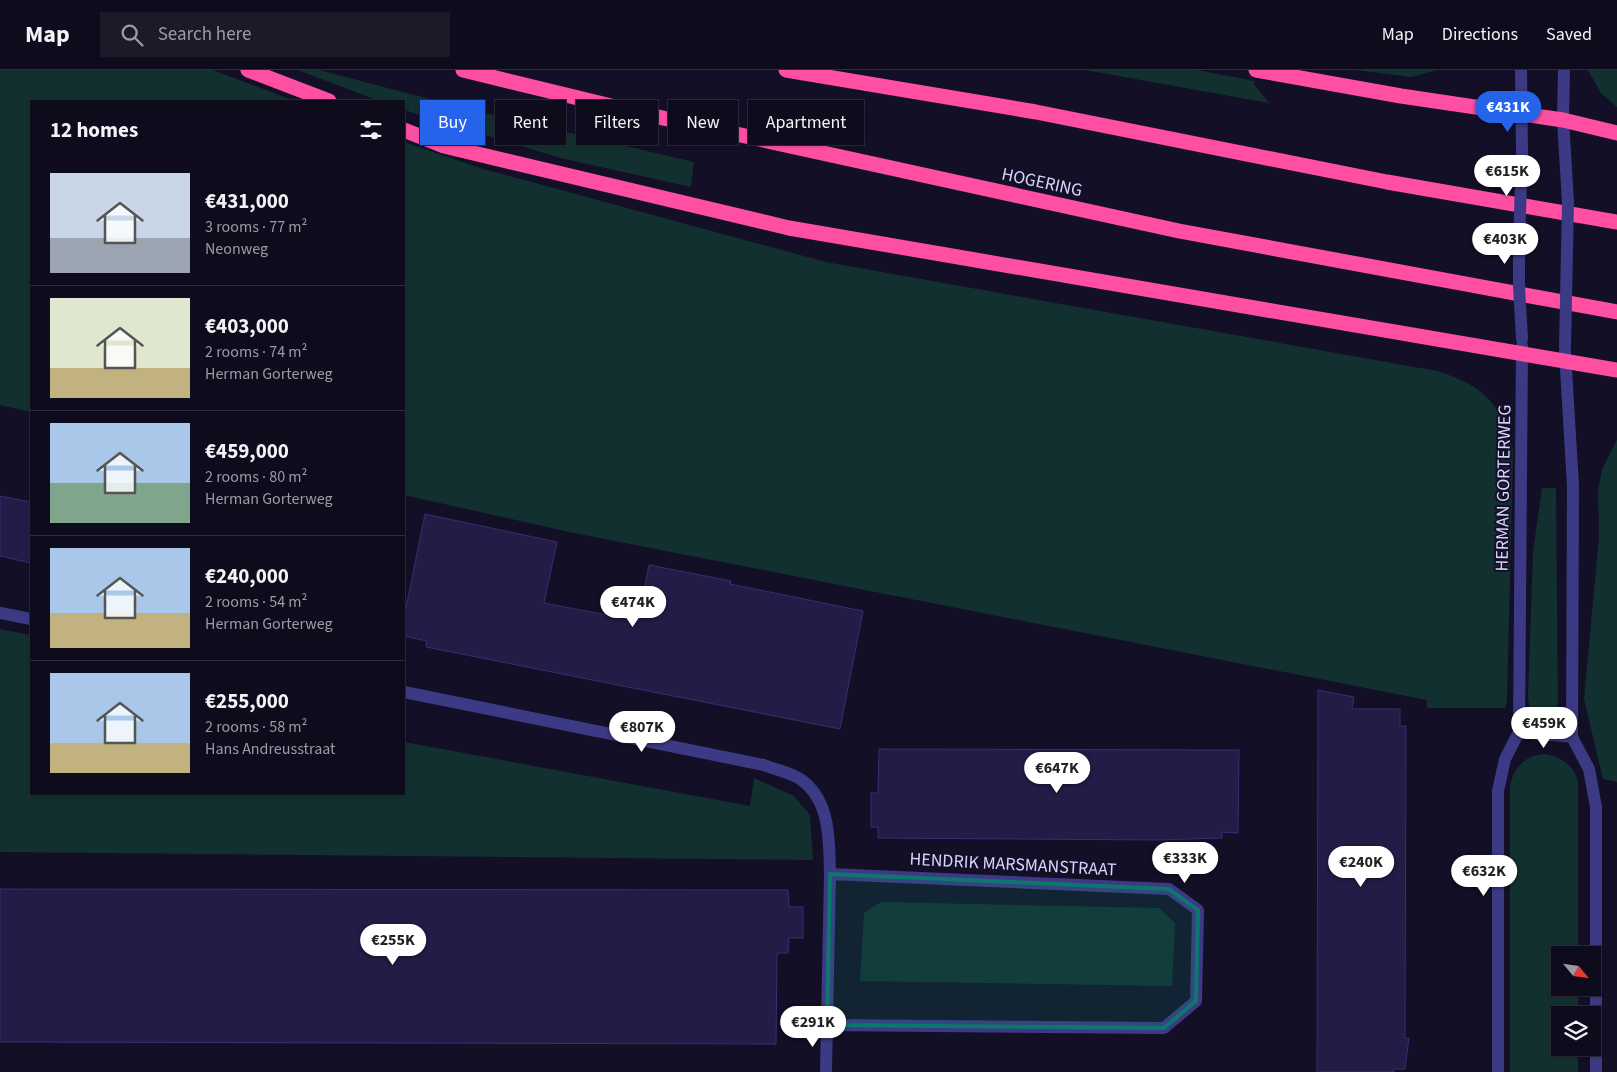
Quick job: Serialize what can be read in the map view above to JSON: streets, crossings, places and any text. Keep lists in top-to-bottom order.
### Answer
{
  "streets": {
    "highway": ["HOGERING"],
    "street": ["HERMAN GORTERWEG", "HENDRIK MARSMANSTRAAT"]
  },
  "north": "bottom right",
  "page": {
    "header": "Map",
    "search": "Search here",
    "nav": ["Map", "Directions", "Saved"],
    "price": [
      "€431K",
      "€615K",
      "€403K",
      "€474K",
      "€459K",
      "€807K",
      "€647K",
      "€333K",
      "€240K",
      "€632K",
      "€255K",
      "€291K"
    ],
    "chip": [
      "Buy",
      "Rent",
      "Filters",
      "New",
      "Apartment"
    ],
    "heading": "12 homes",
    "list": [
      {
        "name": "€431,000",
        "note": "3 rooms · 77 m² · Neonweg"
      },
      {
        "name": "€403,000",
        "note": "2 rooms · 74 m² · Herman Gorterweg"
      },
      {
        "name": "€459,000",
        "note": "2 rooms · 80 m² · Herman Gorterweg"
      },
      {
        "name": "€240,000",
        "note": "2 rooms · 54 m² · Herman Gorterweg"
      },
      {
        "name": "€255,000",
        "note": "2 rooms · 58 m² · Hans Andreusstraat"
      }
    ]
  }
}
